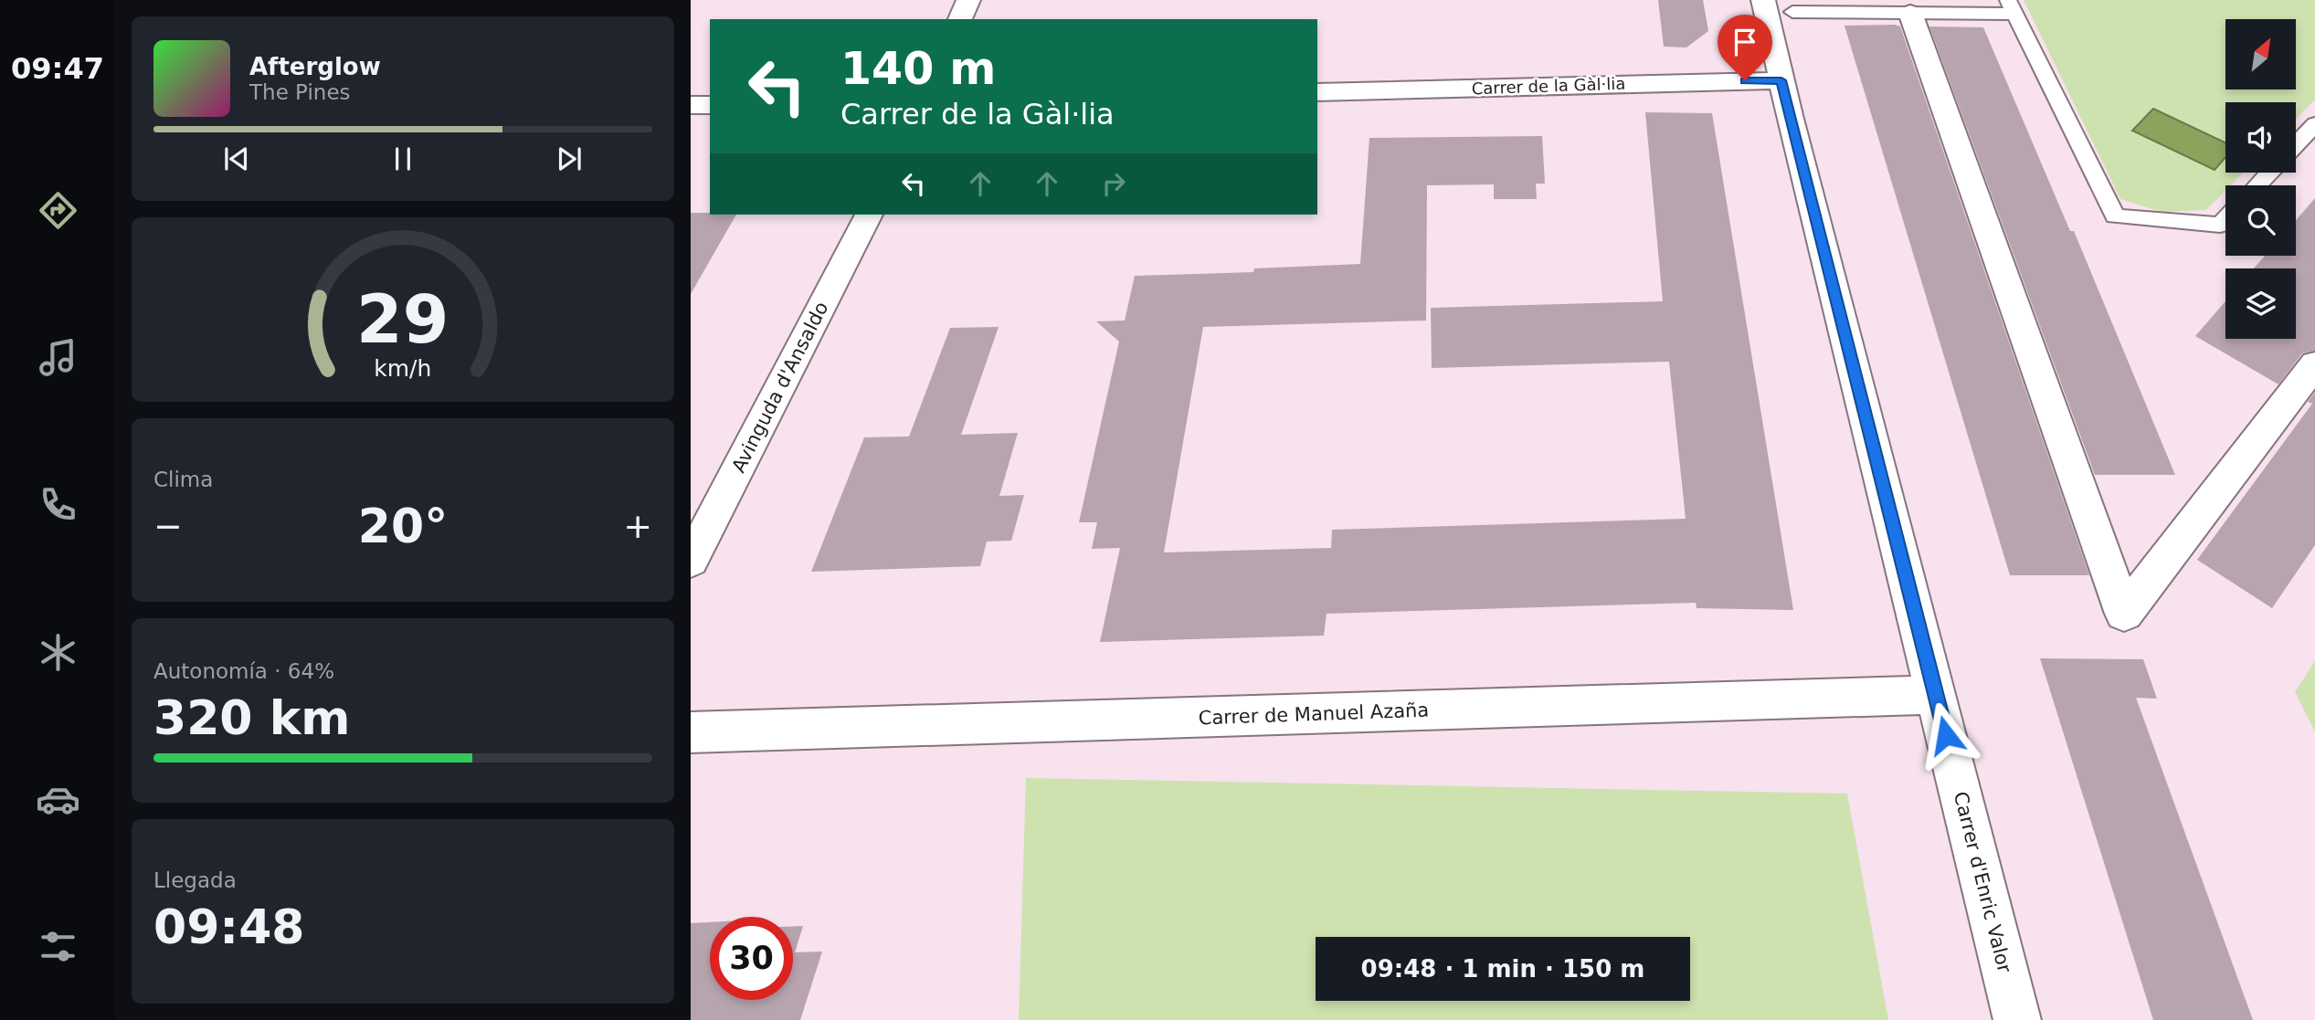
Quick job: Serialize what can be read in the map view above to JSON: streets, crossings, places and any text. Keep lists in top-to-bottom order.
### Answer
{
  "streets": {
    "street": [
      "Carrer de la Gàl·lia",
      "Avinguda d'Ansaldo",
      "Carrer de Manuel Azaña",
      "Carrer d'Enric Valor"
    ]
  },
  "crossings": [
    ["Carrer de la Gàl·lia", "Carrer d'Enric Valor"],
    ["Carrer de Manuel Azaña", "Carrer d'Enric Valor"]
  ],
  "north": "top right",
  "page": {
    "tabs": "09:47",
    "turn": ["140 m", "Carrer de la Gàl·lia"],
    "song": ["Afterglow", "The Pines"],
    "tile": [
      "Clima",
      ["Autonomía · 64%", "320 km"],
      ["Llegada", "09:48"]
    ],
    "heat": ["−", "20°", "+"],
    "limit": "30",
    "trip": "09:48 · 1 min · 150 m",
    "gauge": ["29", "km/h"]
  }
}
